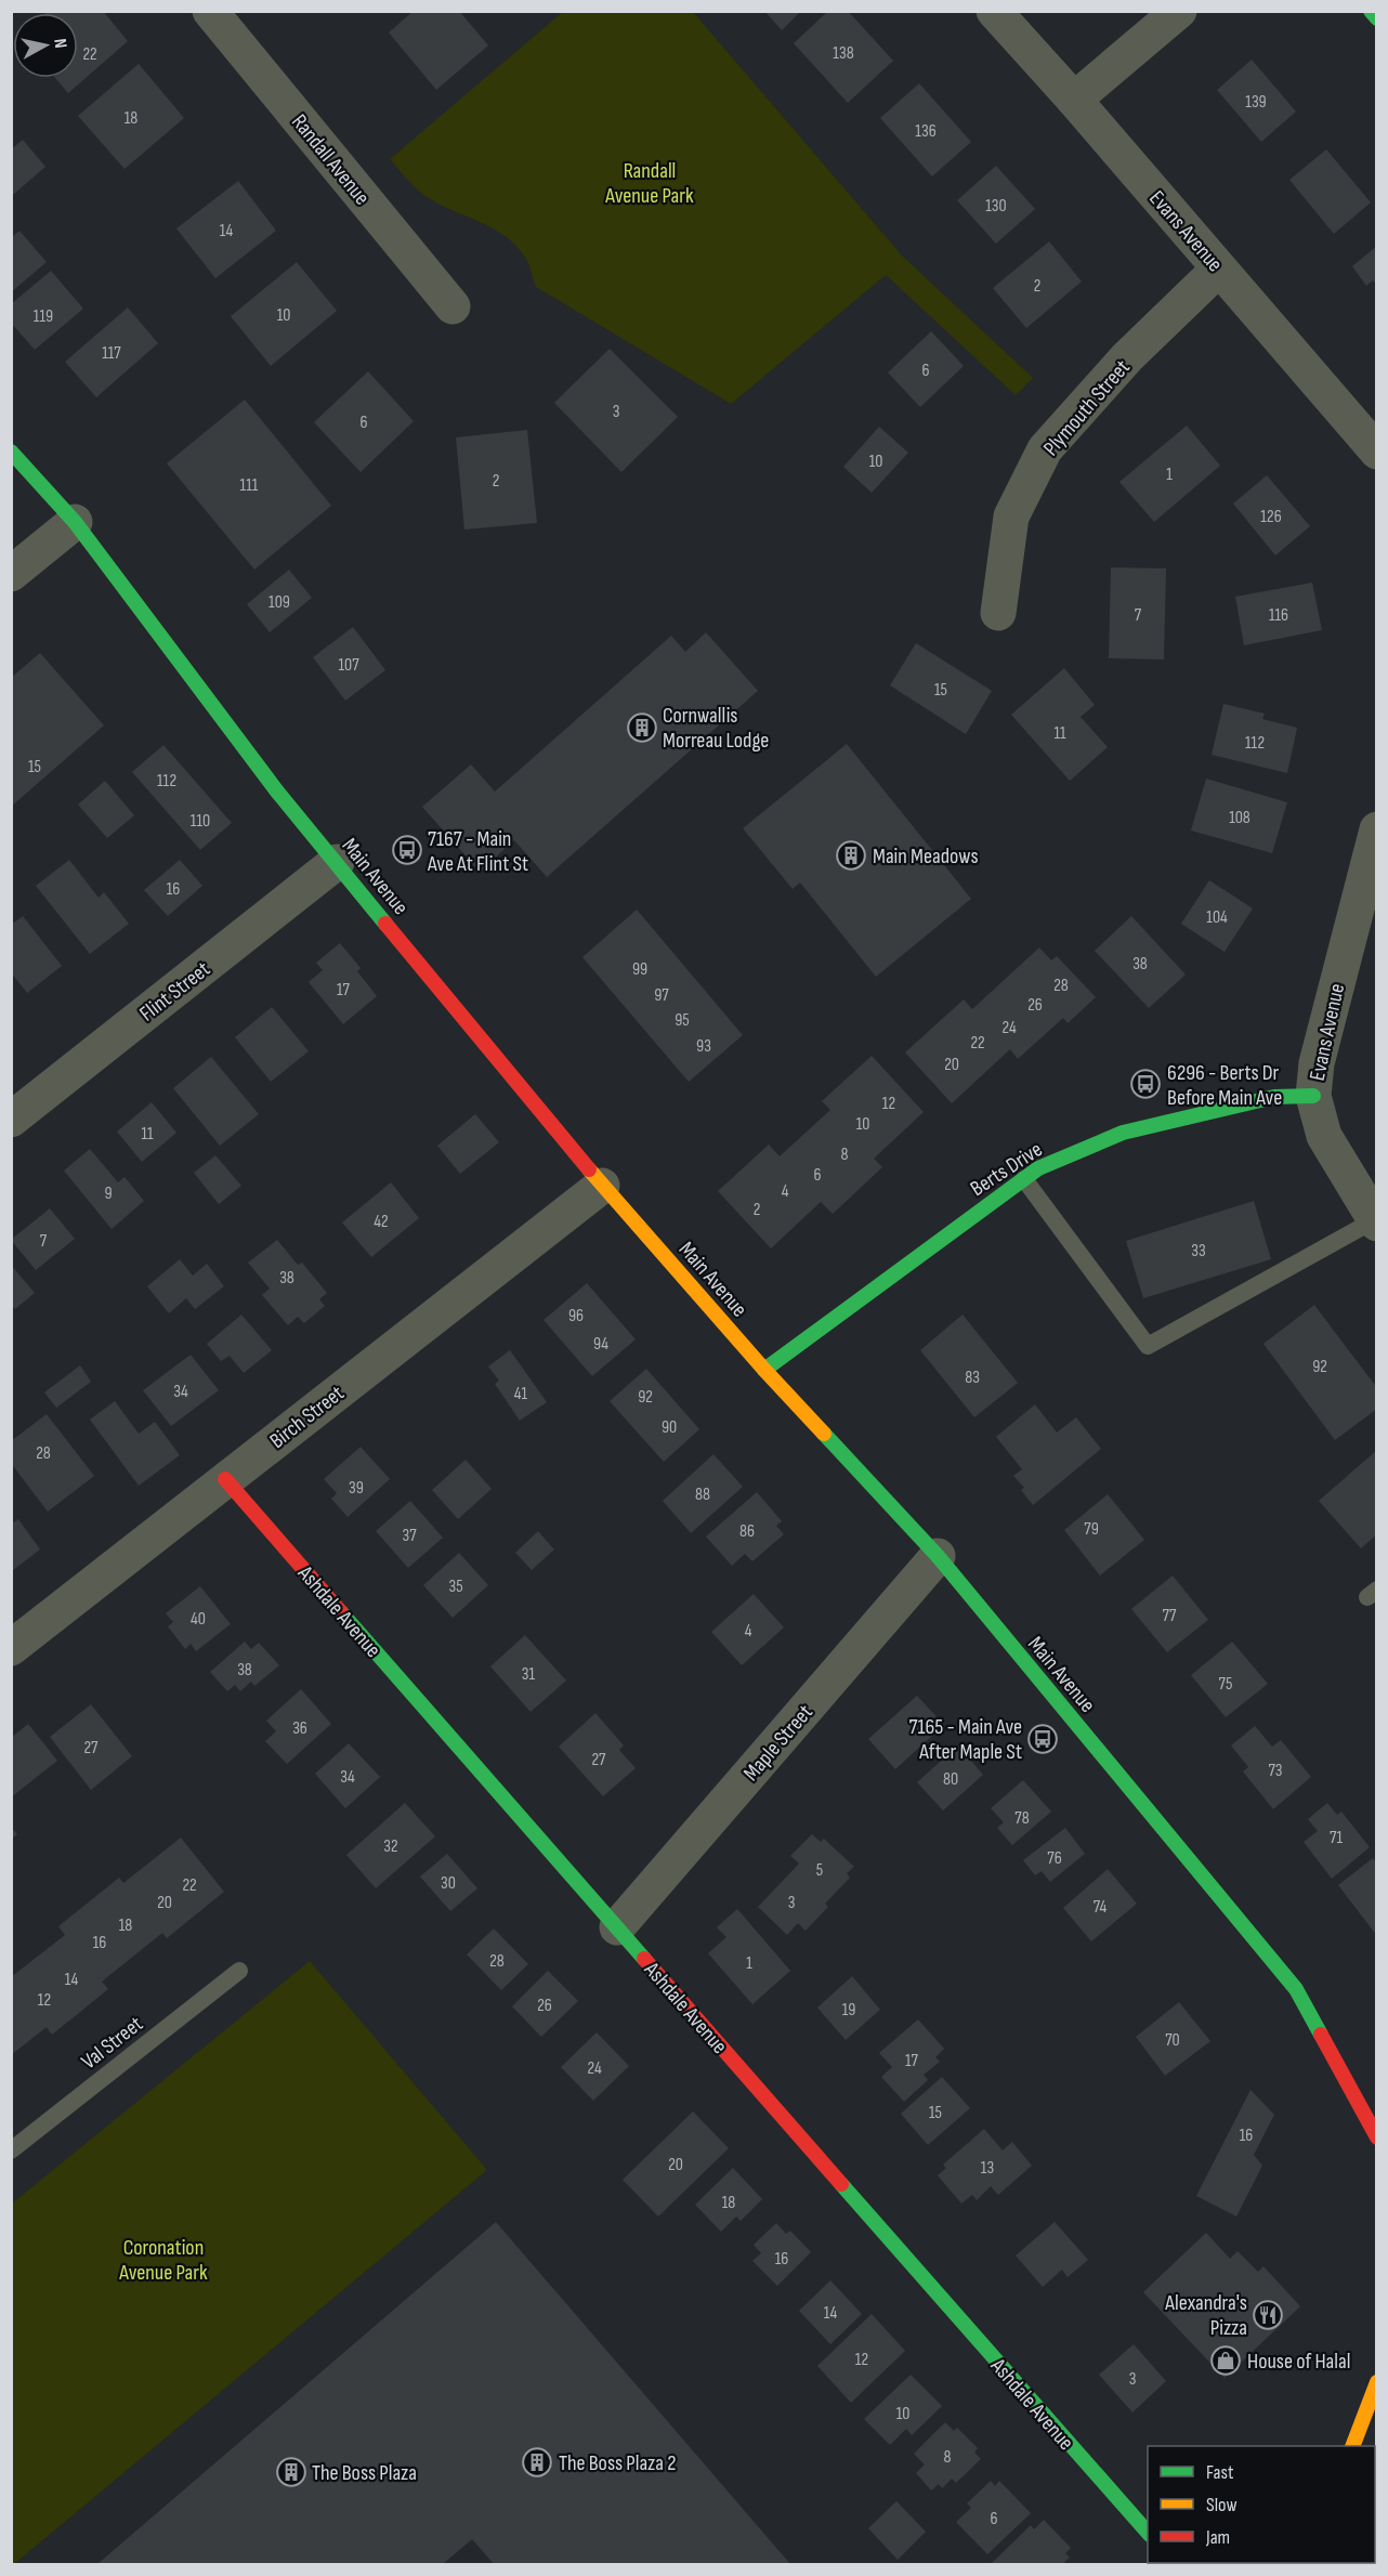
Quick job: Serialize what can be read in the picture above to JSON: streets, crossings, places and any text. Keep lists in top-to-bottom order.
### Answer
{
  "streets": {
    "street": [
      "Randall Avenue",
      "Evans Avenue",
      "Plymouth Street",
      "Main Avenue",
      "Flint Street",
      "Berts Drive",
      "Birch Street",
      "Ashdale Avenue",
      "Maple Street"
    ],
    "lane": ["Val Street"]
  },
  "crossings": [
    ["Evans Avenue", "Plymouth Street"],
    ["Evans Avenue", "Berts Drive"],
    ["Main Avenue", "Flint Street"],
    ["Main Avenue", "Berts Drive"],
    ["Main Avenue", "Birch Street"],
    ["Main Avenue", "Maple Street"],
    ["Birch Street", "Ashdale Avenue"],
    ["Ashdale Avenue", "Maple Street"]
  ],
  "parks": ["Randall Avenue Park", "Coronation Avenue Park"],
  "places": {
    "building": [
      "Cornwallis Morreau Lodge",
      "Main Meadows",
      "The Boss Plaza 2",
      "The Boss Plaza"
    ],
    "bus stop": ["7167 - Main Ave At Flint St", "6296 - Berts Dr Before Main Ave", "7165 - Main Ave After Maple St"],
    "restaurant": ["Alexandra's Pizza"],
    "shop": ["House of Halal"]
  },
  "house_numbers": [
    "138",
    "22",
    "139",
    "18",
    "136",
    "130",
    "14",
    "2",
    "10",
    "119",
    "117",
    "6",
    "3",
    "6",
    "10",
    "1",
    "2",
    "111",
    "126",
    "109",
    "7",
    "116",
    "107",
    "15",
    "11",
    "112",
    "15",
    "112",
    "108",
    "110",
    "16",
    "104",
    "38",
    "99",
    "28",
    "17",
    "97",
    "26",
    "95",
    "24",
    "22",
    "93",
    "20",
    "12",
    "10",
    "11",
    "8",
    "6",
    "4",
    "9",
    "2",
    "42",
    "7",
    "33",
    "38",
    "96",
    "94",
    "92",
    "83",
    "34",
    "41",
    "92",
    "90",
    "28",
    "39",
    "88",
    "79",
    "86",
    "37",
    "35",
    "77",
    "40",
    "4",
    "38",
    "31",
    "75",
    "36",
    "27",
    "27",
    "73",
    "34",
    "80",
    "78",
    "71",
    "32",
    "76",
    "5",
    "30",
    "22",
    "20",
    "3",
    "74",
    "18",
    "16",
    "28",
    "1",
    "14",
    "12",
    "26",
    "19",
    "70",
    "17",
    "24",
    "15",
    "16",
    "20",
    "13",
    "18",
    "16",
    "14",
    "12",
    "3",
    "10",
    "8",
    "6"
  ],
  "legend": ["Fast", "Slow", "Jam"],
  "north": "right"
}
